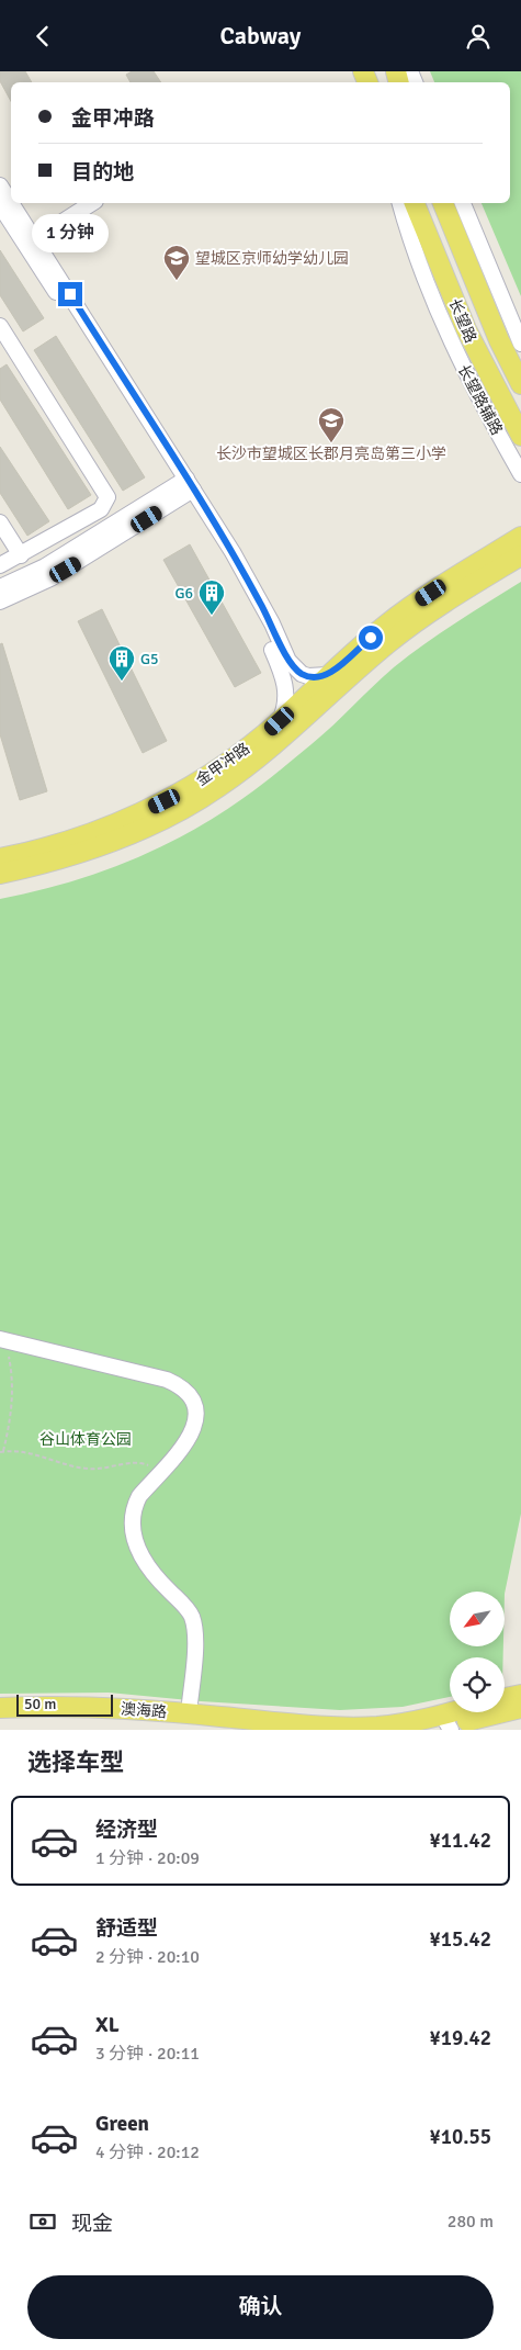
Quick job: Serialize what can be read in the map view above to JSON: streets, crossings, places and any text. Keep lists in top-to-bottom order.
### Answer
{
  "streets": {
    "main road": ["长望路", "金甲冲路", "澳海路"],
    "street": ["长望路辅路"]
  },
  "parks": ["谷山体育公园"],
  "places": {
    "school or university": ["望城区京师幼学幼儿园", "长沙市望城区长郡月亮岛第三小学"],
    "building": ["G6", "G5"]
  },
  "scale_bar": "50 m",
  "north": "bottom left",
  "page": {
    "header": "Cabway",
    "banner": ["金甲冲路", "目的地"],
    "bubble": "1 分钟",
    "scale": "50 m",
    "heading": "选择车型",
    "list": [
      {
        "name": "经济型",
        "note": "1 分钟 · 20:09",
        "value": "¥11.42"
      },
      {
        "name": "舒适型",
        "note": "2 分钟 · 20:10",
        "value": "¥15.42"
      },
      {
        "name": "XL",
        "note": "3 分钟 · 20:11",
        "value": "¥19.42"
      },
      {
        "name": "Green",
        "note": "4 分钟 · 20:12",
        "value": "¥10.55"
      }
    ],
    "pay": ["现金", "280 m"],
    "buttons": "确认"
  }
}
